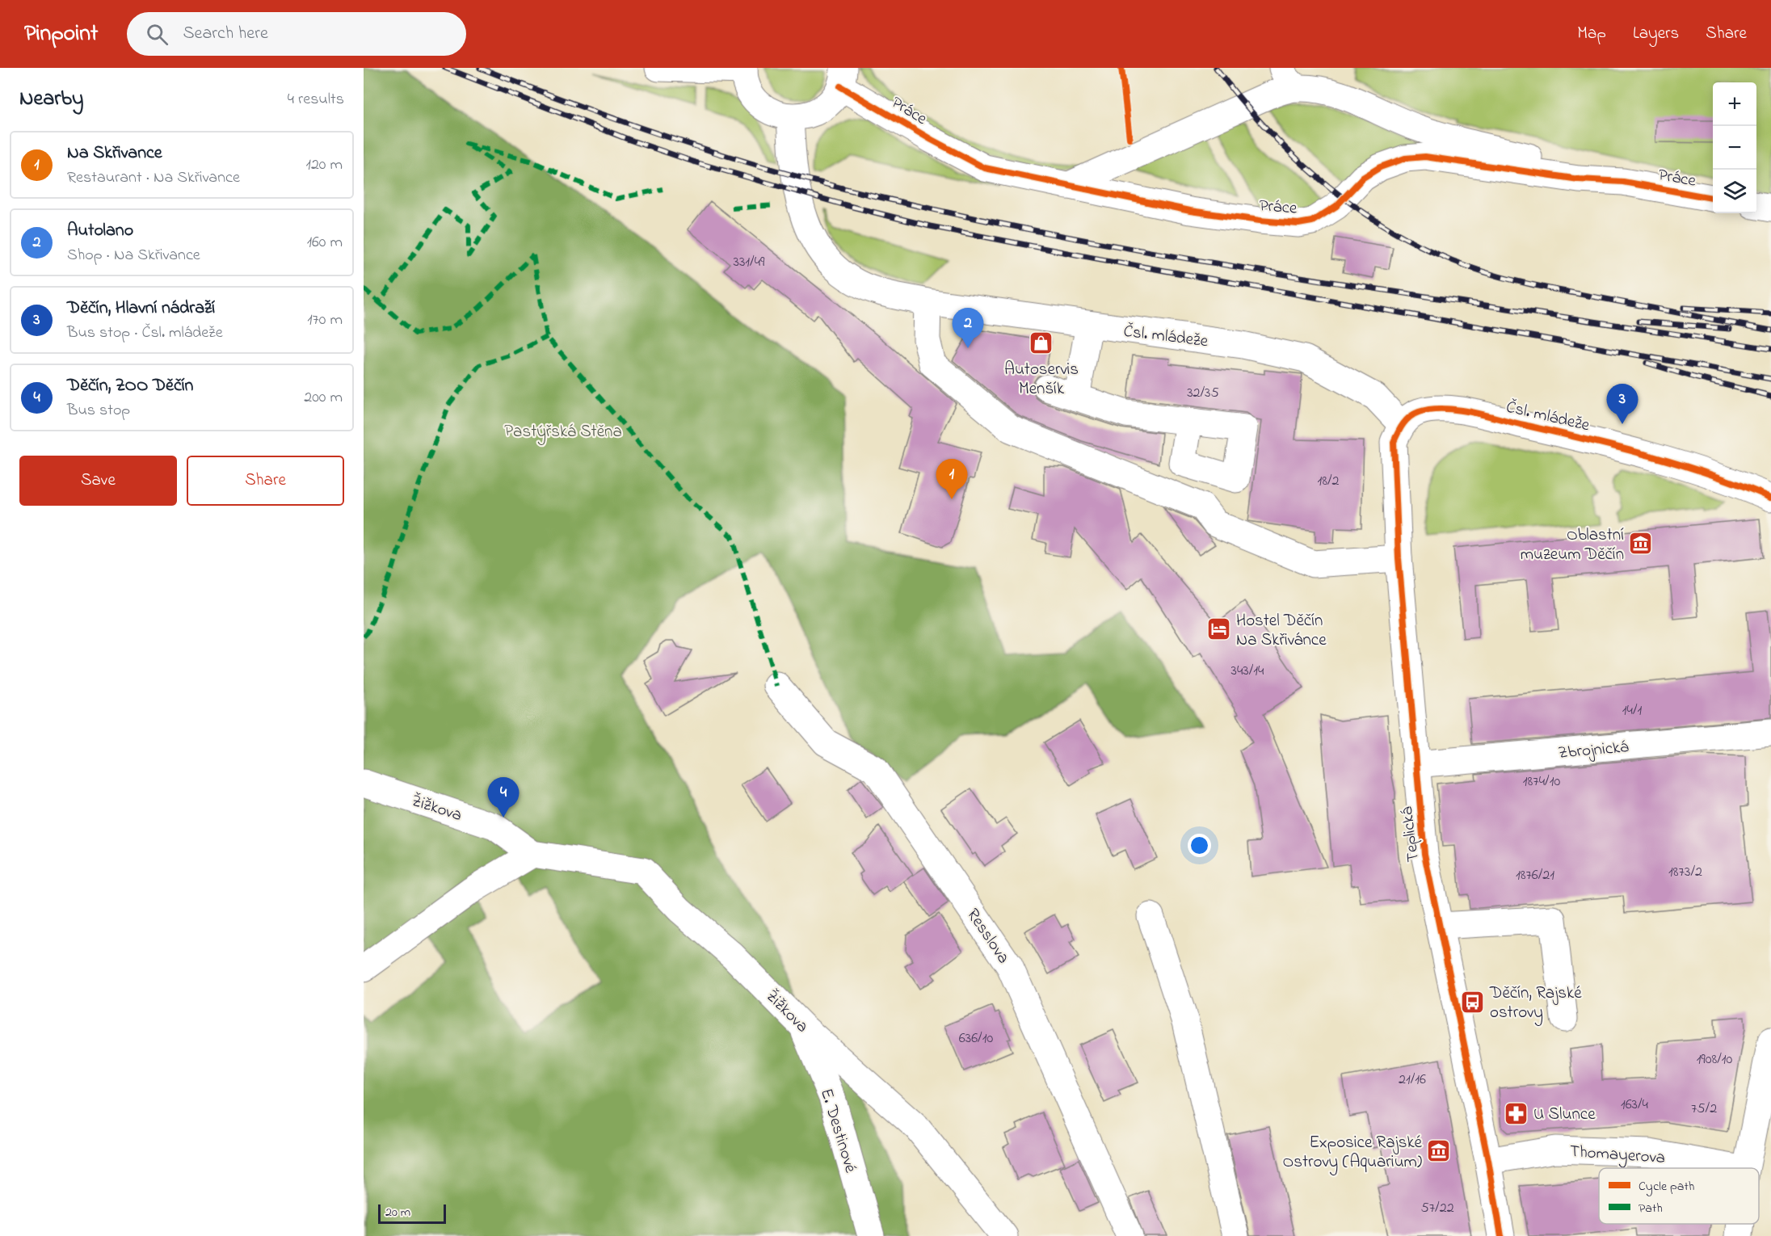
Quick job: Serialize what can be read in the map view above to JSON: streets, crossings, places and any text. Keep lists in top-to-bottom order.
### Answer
{
  "streets": {
    "street": [
      "Práce",
      "Čsl. mládeže",
      "Zbrojnická",
      "Žižkova",
      "Teplická",
      "Resslova",
      "E. Destinové",
      "Thomayerova"
    ]
  },
  "crossings": [
    ["Čsl. mládeže", "Teplická"],
    ["Zbrojnická", "Teplická"],
    ["Žižkova", "E. Destinové"],
    ["Teplická", "Thomayerova"]
  ],
  "parks": ["Pastýřská Stěna"],
  "places": {
    "shop": ["Autoservis Menšík"],
    "museum": ["Oblastní muzeum Děčín", "Exposice Rajské Ostrovy (Aquarium)"],
    "hotel": ["Hostel Děčín Na Skřivánce"],
    "bus stop": ["Děčín, Rajské ostrovy"],
    "pharmacy": ["U Slunce"]
  },
  "house_numbers": [
    "331/49",
    "32/35",
    "18/2",
    "343/14",
    "14/1",
    "1874/10",
    "1873/2",
    "1876/21",
    "636/10",
    "1908/10",
    "21/16",
    "163/4",
    "75/2",
    "57/22"
  ],
  "legend": ["Cycle path", "Path"],
  "scale_bar": "20 m",
  "page": {
    "header": "Pinpoint",
    "search": "Search here",
    "nav": ["Map", "Layers", "Share"],
    "heading": ["Nearby", "4 results"],
    "map_buttons": ["+", "−"],
    "list": [
      {
        "mark": "1",
        "name": "Na Skřivance",
        "note": "Restaurant · Na Skřivance",
        "value": "120 m"
      },
      {
        "mark": "2",
        "name": "Autolano",
        "note": "Shop · Na Skřivance",
        "value": "160 m"
      },
      {
        "mark": "3",
        "name": "Děčín, Hlavní nádraží",
        "note": "Bus stop · Čsl. mládeže",
        "value": "170 m"
      },
      {
        "mark": "4",
        "name": "Děčín, ZOO Děčín",
        "note": "Bus stop",
        "value": "200 m"
      }
    ],
    "pins": [
      "2",
      "3",
      "1",
      "4"
    ],
    "buttons": ["Save", "Share"],
    "scale": "20 m"
  }
}
